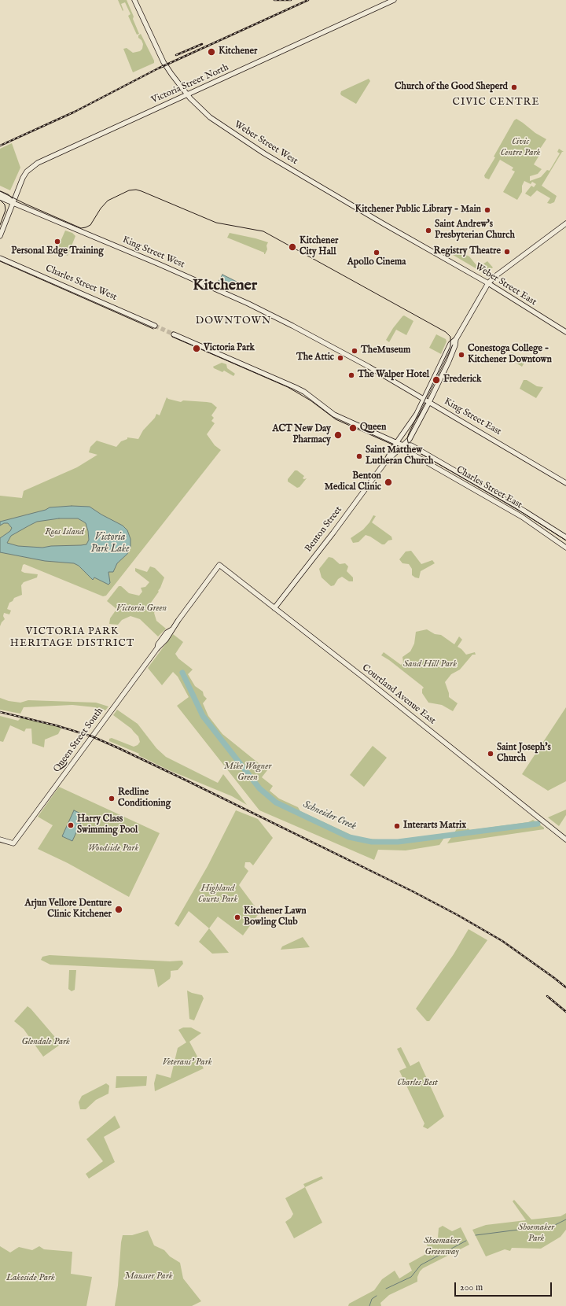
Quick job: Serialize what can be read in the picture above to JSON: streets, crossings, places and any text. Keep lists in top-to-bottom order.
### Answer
{
  "streets": {
    "main road": [
      "Victoria Street North",
      "Weber Street West",
      "King Street West",
      "Charles Street West",
      "Weber Street East",
      "King Street East",
      "Charles Street East",
      "Benton Street",
      "Courtland Avenue East",
      "Queen Street South"
    ]
  },
  "crossings": [
    ["Victoria Street North", "Weber Street West"],
    ["Victoria Street North", "King Street West"],
    ["Weber Street West", "Weber Street East"],
    ["King Street West", "King Street East"],
    ["King Street East", "Benton Street"],
    ["Charles Street East", "Benton Street"],
    ["Benton Street", "Courtland Avenue East"],
    ["Courtland Avenue East", "Queen Street South"]
  ],
  "districts": [
    "CIVIC CENTRE",
    "Kitchener",
    "DOWNTOWN",
    "VICTORIA PARK HERITAGE DISTRICT"
  ],
  "water": ["Victoria Park Lake", "Schneider Creek"],
  "parks": [
    "Civic Centre Park",
    "Roos Island",
    "Victoria Green",
    "Sand Hill Park",
    "Mike Wagner Green",
    "Woodside Park",
    "Highland Courts Park",
    "Glendale Park",
    "Veterans' Park",
    "Charles Best",
    "Shoemaker Park",
    "Shoemaker Greenway",
    "Mausser Park",
    "Lakeside Park"
  ],
  "places": [
    "Kitchener",
    "Church of the Good Sheperd",
    "Kitchener Public Library - Main",
    "Saint Andrew's Presbyterian Church",
    "Personal Edge Training",
    "Kitchener City Hall",
    "Registry Theatre",
    "Apollo Cinema",
    "Victoria Park",
    "TheMuseum",
    "Conestoga College - Kitchener Downtown",
    "The Attic",
    "The Walper Hotel",
    "Frederick",
    "Queen",
    "ACT New Day Pharmacy",
    "Saint Matthew Lutheran Church",
    "Benton Medical Clinic",
    "Saint Joseph's Church",
    "Redline Conditioning",
    "Harry Class Swimming Pool",
    "Interarts Matrix",
    "Arjun Vellore Denture Clinic Kitchener",
    "Kitchener Lawn Bowling Club"
  ],
  "scale_bar": "200 m"
}
